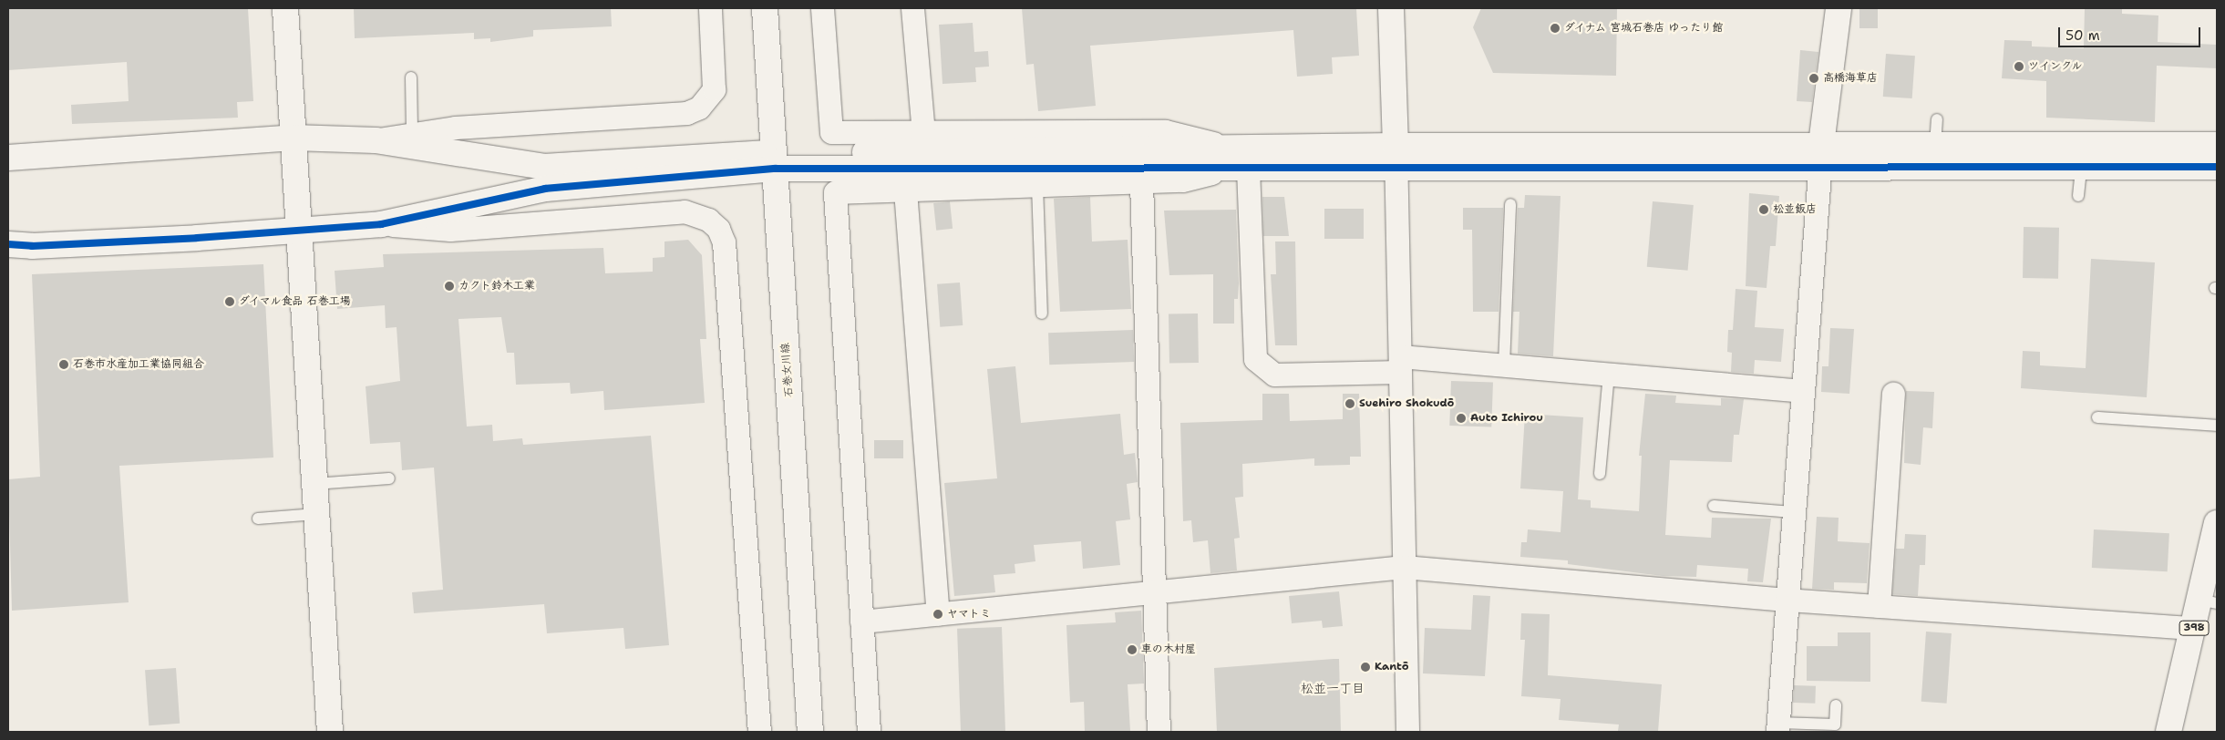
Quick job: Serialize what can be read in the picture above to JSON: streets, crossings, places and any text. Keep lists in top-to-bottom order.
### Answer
{
  "streets": {
    "main road": ["石巻女川線", "398"]
  },
  "districts": ["松並一丁目"],
  "places": [
    "ダイナム 宮城石巻店 ゆったり館",
    "ツインクル",
    "高橋海草店",
    "松並飯店",
    "カクト鈴木工業",
    "ダイマル食品 石巻工場",
    "石巻市水産加工業協同組合",
    "Suehiro Shokudō",
    "Auto Ichirou",
    "ヤマトミ",
    "車の木村屋",
    "Kantō"
  ],
  "scale_bar": "50 m"
}
